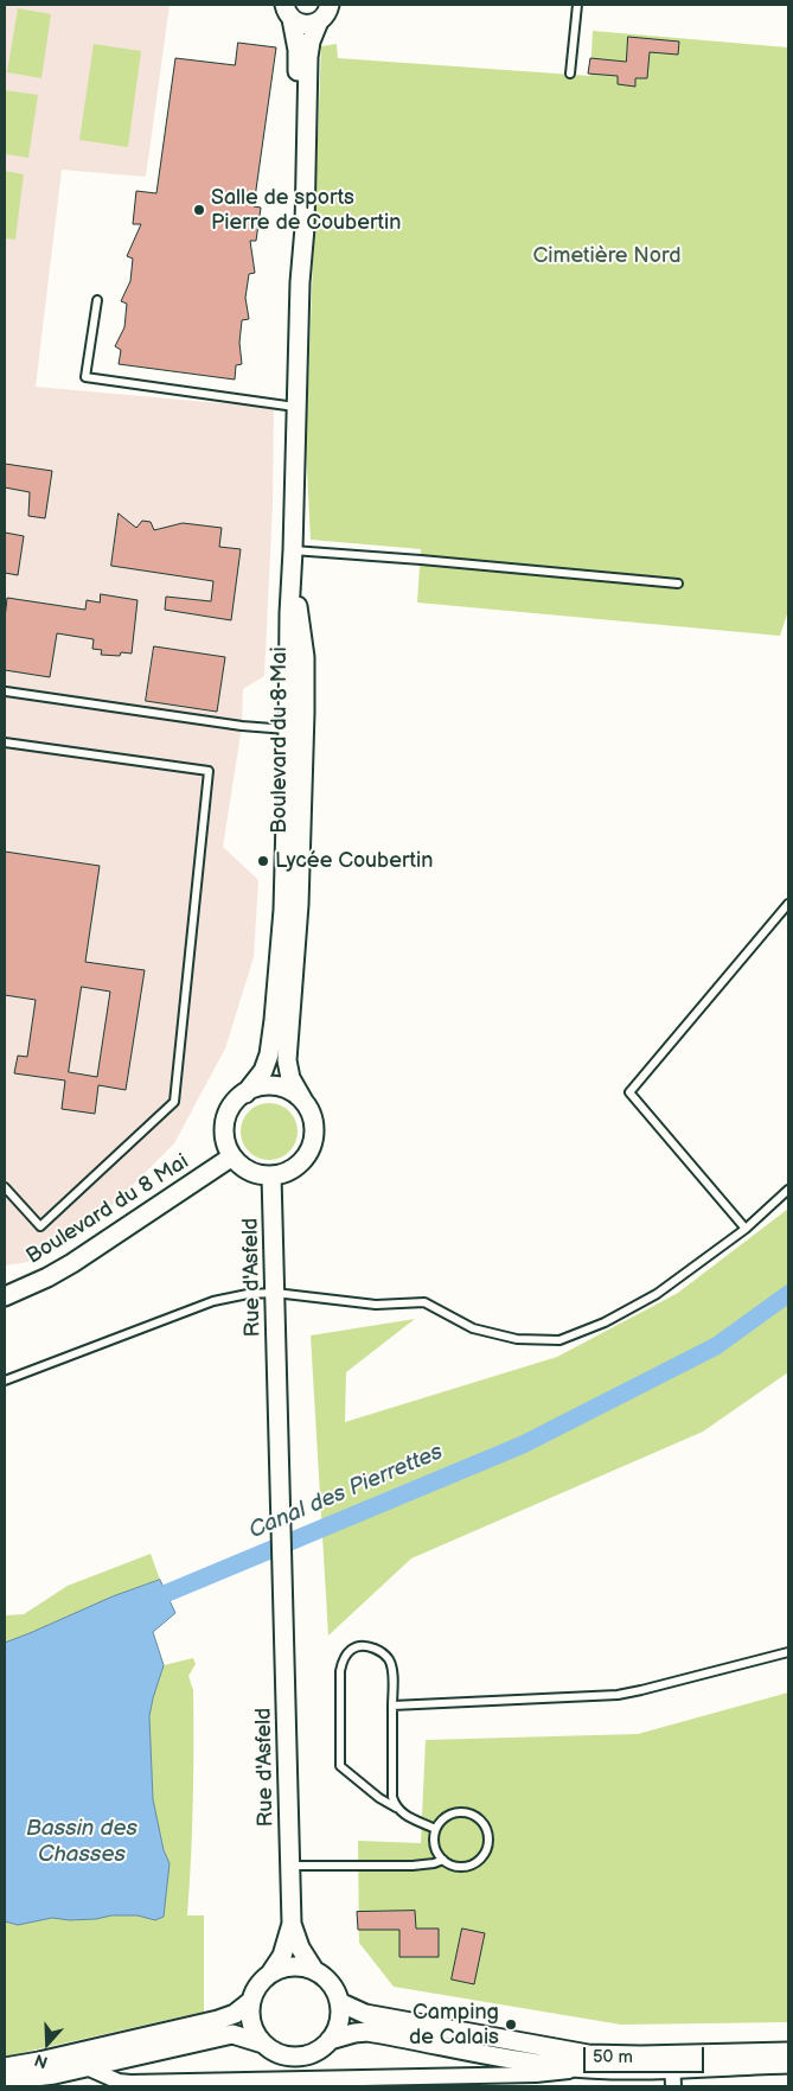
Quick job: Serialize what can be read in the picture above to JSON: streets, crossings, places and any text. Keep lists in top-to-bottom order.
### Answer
{
  "streets": {
    "street": ["Boulevard du 8 Mai", "Rue d'Asfeld"]
  },
  "crossings": [
    ["Boulevard du 8 Mai", "Rue d'Asfeld"]
  ],
  "water": ["Canal des Pierrettes", "Bassin des Chasses"],
  "parks": ["Cimetière Nord"],
  "places": ["Salle de sports Pierre de Coubertin", "Lycée Coubertin", "Camping de Calais"],
  "scale_bar": "50 m",
  "north": "bottom"
}
